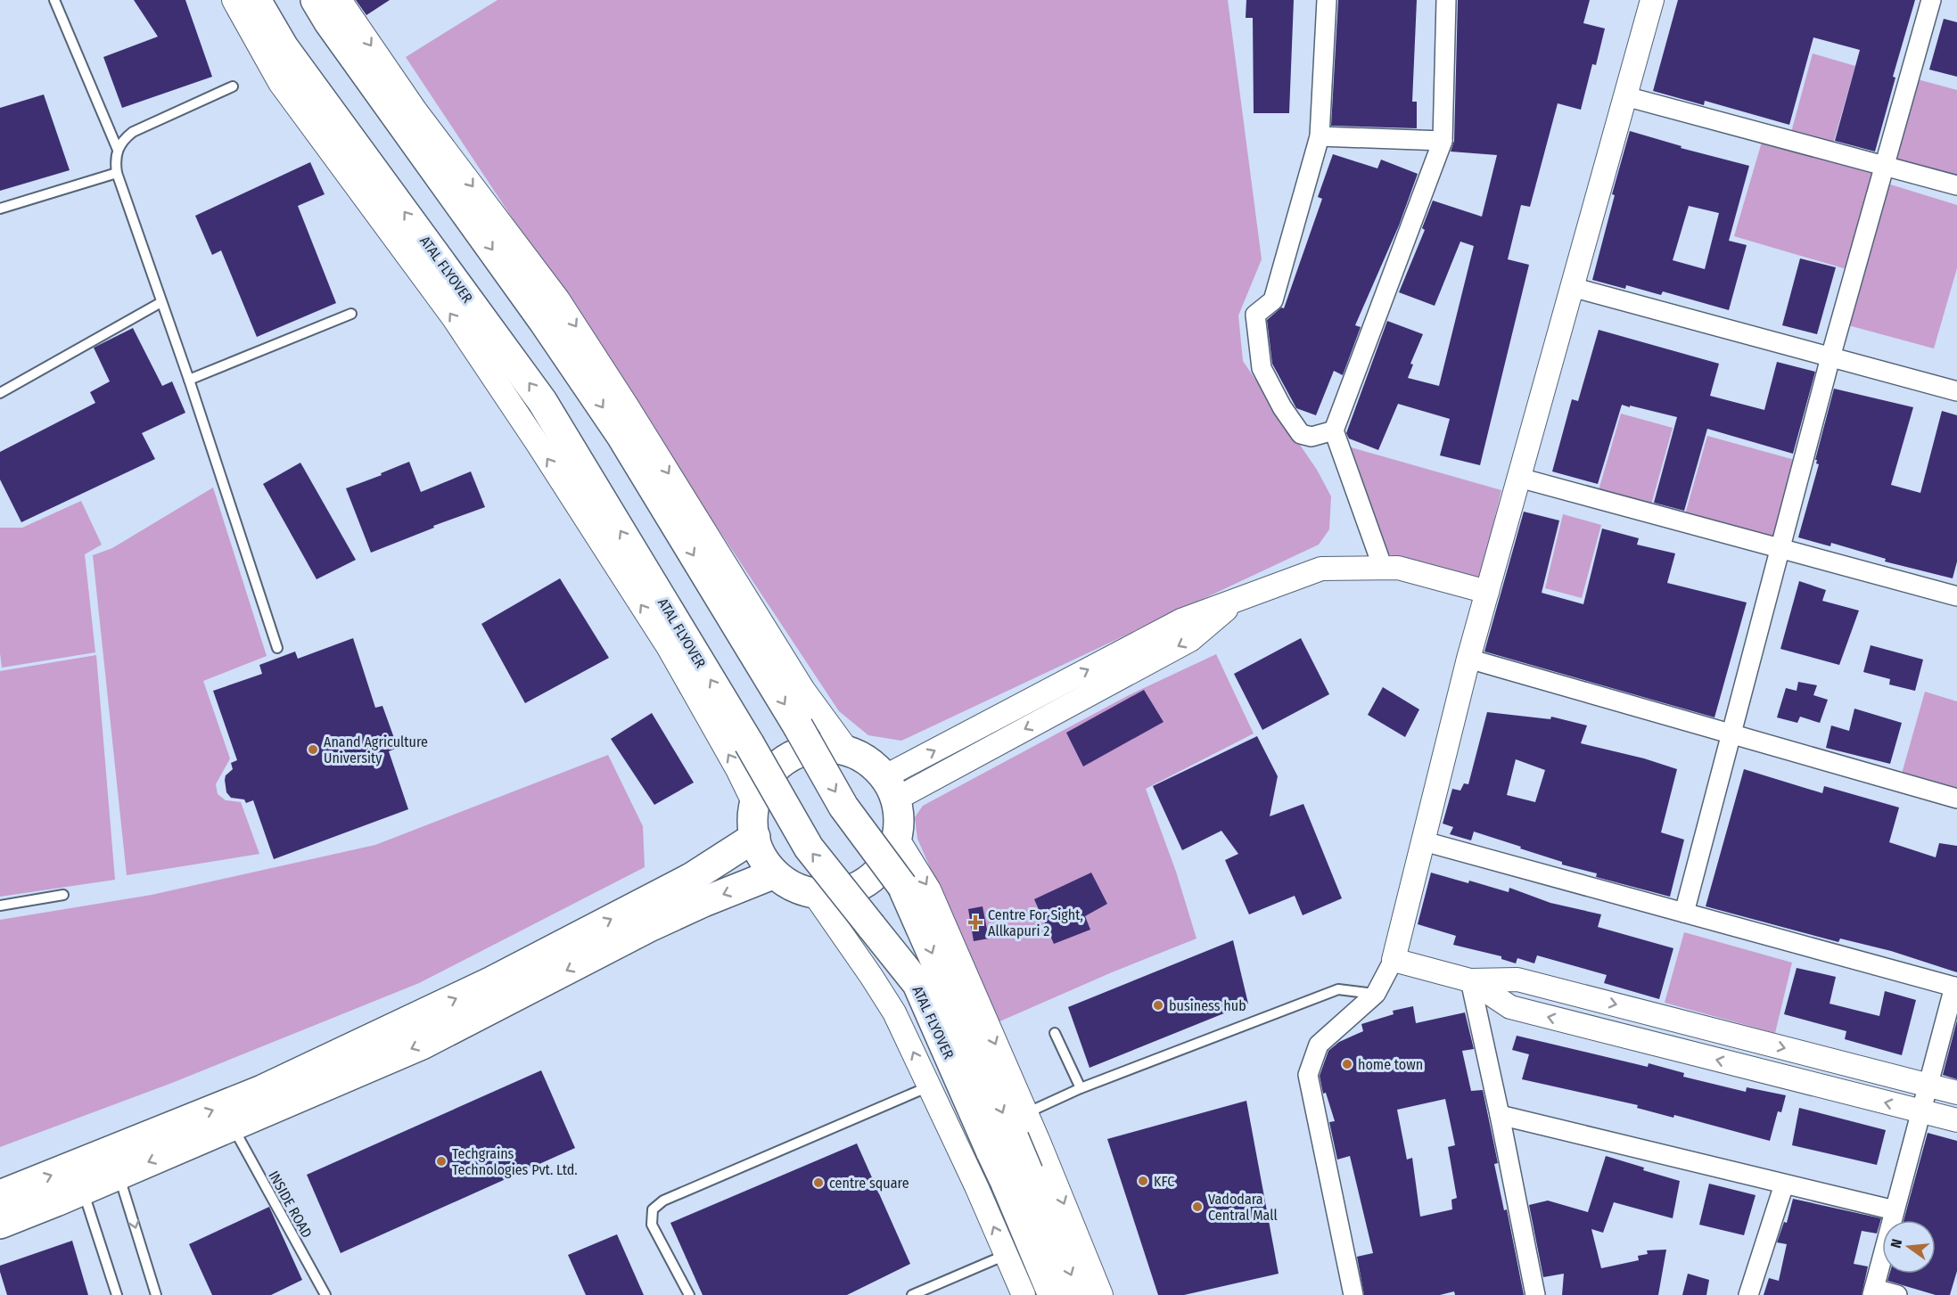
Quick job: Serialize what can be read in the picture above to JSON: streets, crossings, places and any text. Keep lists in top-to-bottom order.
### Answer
{
  "streets": {
    "main road": ["ATAL FLYOVER"],
    "lane": ["INSIDE ROAD"]
  },
  "places": {
    "other": [
      "Anand Agriculture University",
      "business hub",
      "home town",
      "Techgrains Technologies Pvt. Ltd.",
      "KFC",
      "centre square",
      "Vadodara Central Mall"
    ],
    "health": ["Centre For Sight, Allkapuri 2"]
  },
  "north": "left"
}
